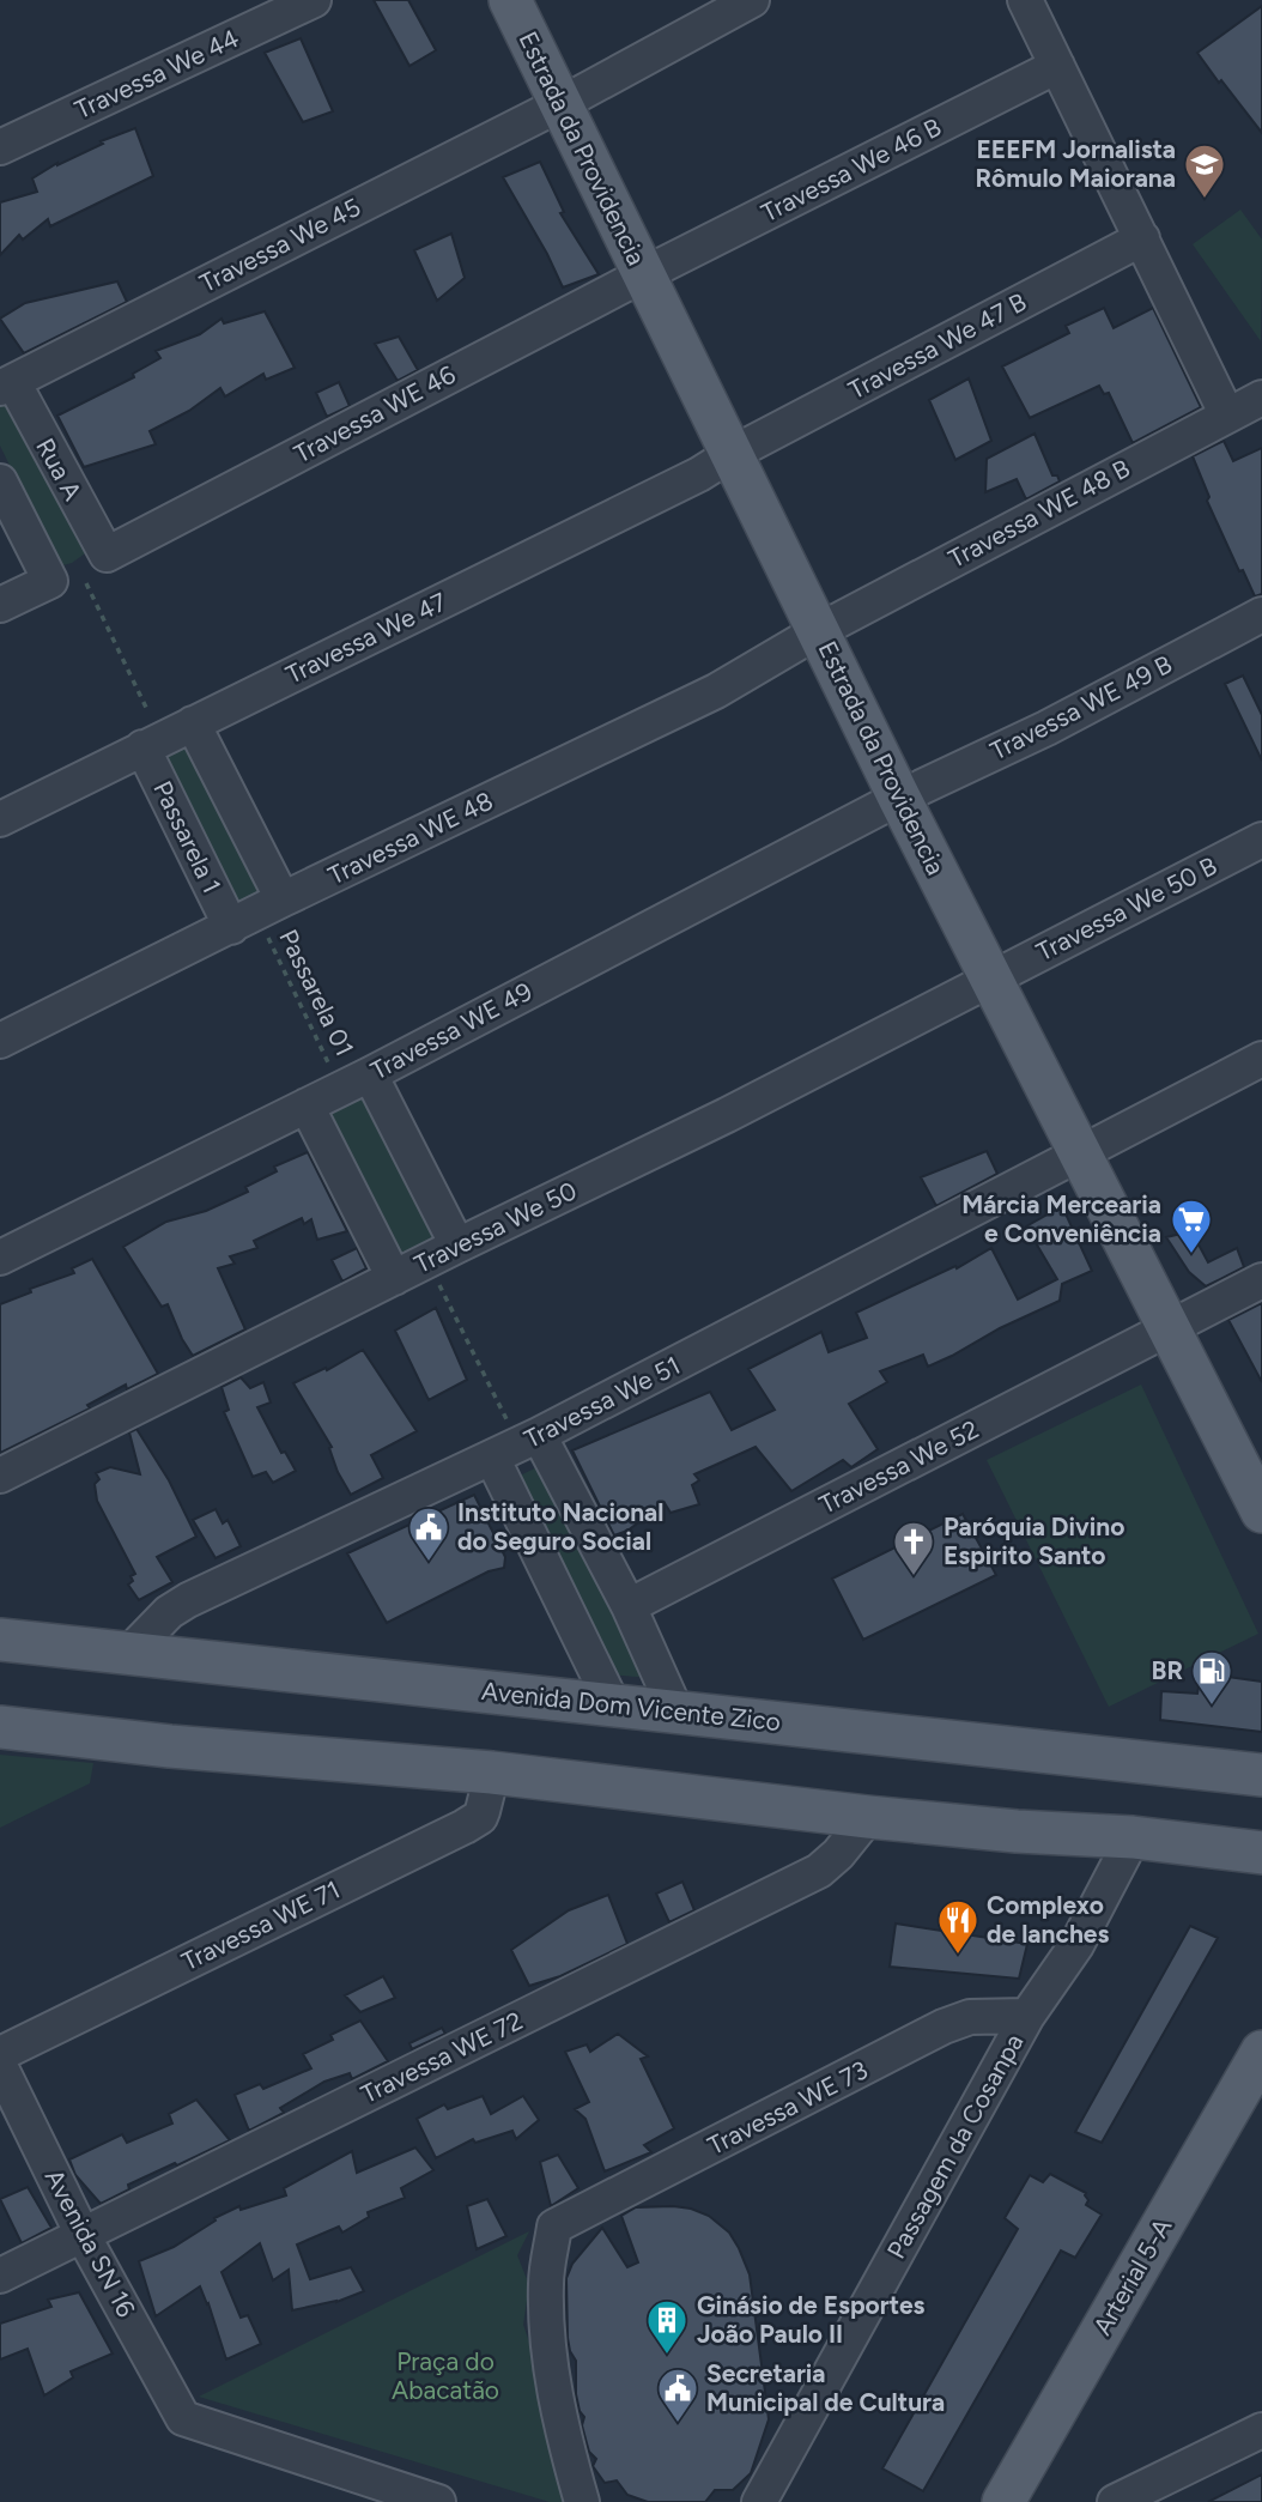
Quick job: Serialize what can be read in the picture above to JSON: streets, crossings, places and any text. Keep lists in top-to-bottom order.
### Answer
{
  "streets": {
    "main road": ["Estrada da Providencia", "Avenida Dom Vicente Zico", "Arterial 5-A"],
    "street": [
      "Travessa We 44",
      "Travessa We 46 B",
      "Travessa We 45",
      "Travessa We 47 B",
      "Travessa WE 46",
      "Rua A",
      "Travessa WE 48 B",
      "Travessa We 47",
      "Travessa WE 49 B",
      "Passarela 1",
      "Travessa WE 48",
      "Travessa We 50 B",
      "Travessa WE 49",
      "Travessa We 50",
      "Travessa We 51",
      "Travessa We 52",
      "Travessa WE 71",
      "Travessa WE 72",
      "Travessa WE 73",
      "Passagem da Cosanpa",
      "Avenida SN 16"
    ],
    "path": ["Passarela 01"]
  },
  "crossings": [
    ["Estrada da Providencia", "Travessa We 46 B"],
    ["Estrada da Providencia", "Travessa We 45"],
    ["Estrada da Providencia", "Travessa We 47 B"],
    ["Estrada da Providencia", "Travessa WE 46"],
    ["Estrada da Providencia", "Travessa WE 48 B"],
    ["Estrada da Providencia", "Travessa We 47"],
    ["Estrada da Providencia", "Travessa WE 49 B"],
    ["Estrada da Providencia", "Travessa WE 48"],
    ["Estrada da Providencia", "Travessa We 50 B"],
    ["Estrada da Providencia", "Travessa WE 49"],
    ["Estrada da Providencia", "Travessa We 50"],
    ["Estrada da Providencia", "Travessa We 51"],
    ["Estrada da Providencia", "Travessa We 52"],
    ["Travessa We 46 B", "Travessa WE 46"],
    ["Travessa We 45", "Rua A"],
    ["Travessa We 47 B", "Travessa We 47"],
    ["Travessa WE 46", "Rua A"],
    ["Travessa WE 48 B", "Travessa WE 48"],
    ["Travessa We 47", "Passarela 1"],
    ["Travessa WE 49 B", "Travessa WE 49"],
    ["Passarela 1", "Travessa WE 48"],
    ["Passarela 1", "Passarela 01"],
    ["Travessa WE 48", "Passarela 01"],
    ["Travessa We 50 B", "Travessa We 50"],
    ["Passarela 01", "Travessa WE 49"],
    ["Travessa We 51", "Avenida Dom Vicente Zico"],
    ["Travessa WE 72", "Avenida SN 16"],
    ["Travessa WE 73", "Passagem da Cosanpa"]
  ],
  "parks": ["Praça do Abacatão"],
  "places": {
    "school or university": ["EEEFM Jornalista Rômulo Maiorana"],
    "supermarket": ["Márcia Mercearia e Conveniência"],
    "public building": ["Instituto Nacional do Seguro Social", "Secretaria Municipal de Cultura"],
    "church": ["Paróquia Divino Espirito Santo"],
    "fuel station": ["BR"],
    "restaurant": ["Complexo de lanches"],
    "building": ["Ginásio de Esportes João Paulo II"]
  }
}
